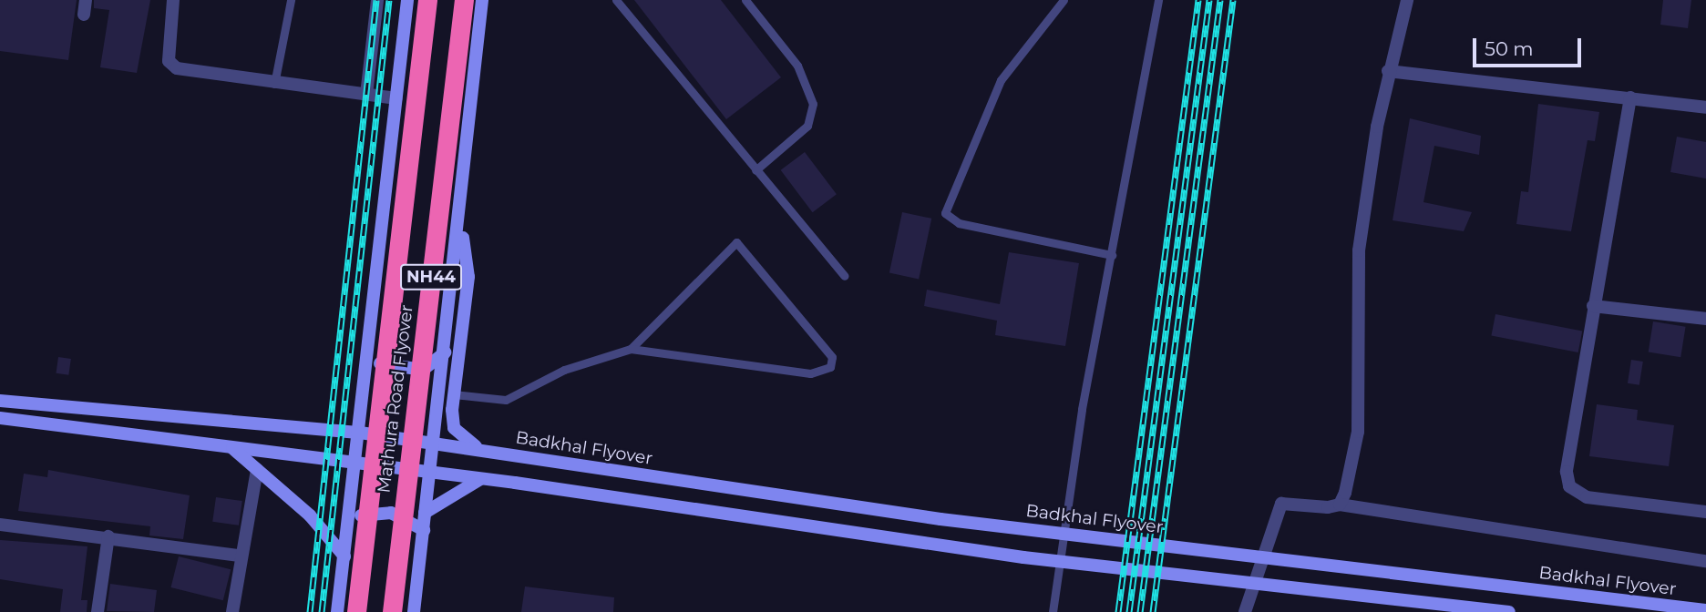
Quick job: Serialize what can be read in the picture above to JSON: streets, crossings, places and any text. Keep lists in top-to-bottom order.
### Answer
{
  "streets": {
    "highway": ["NH44", "Mathura Road Flyover"],
    "main road": ["Badkhal Flyover"]
  },
  "scale_bar": "50 m"
}
